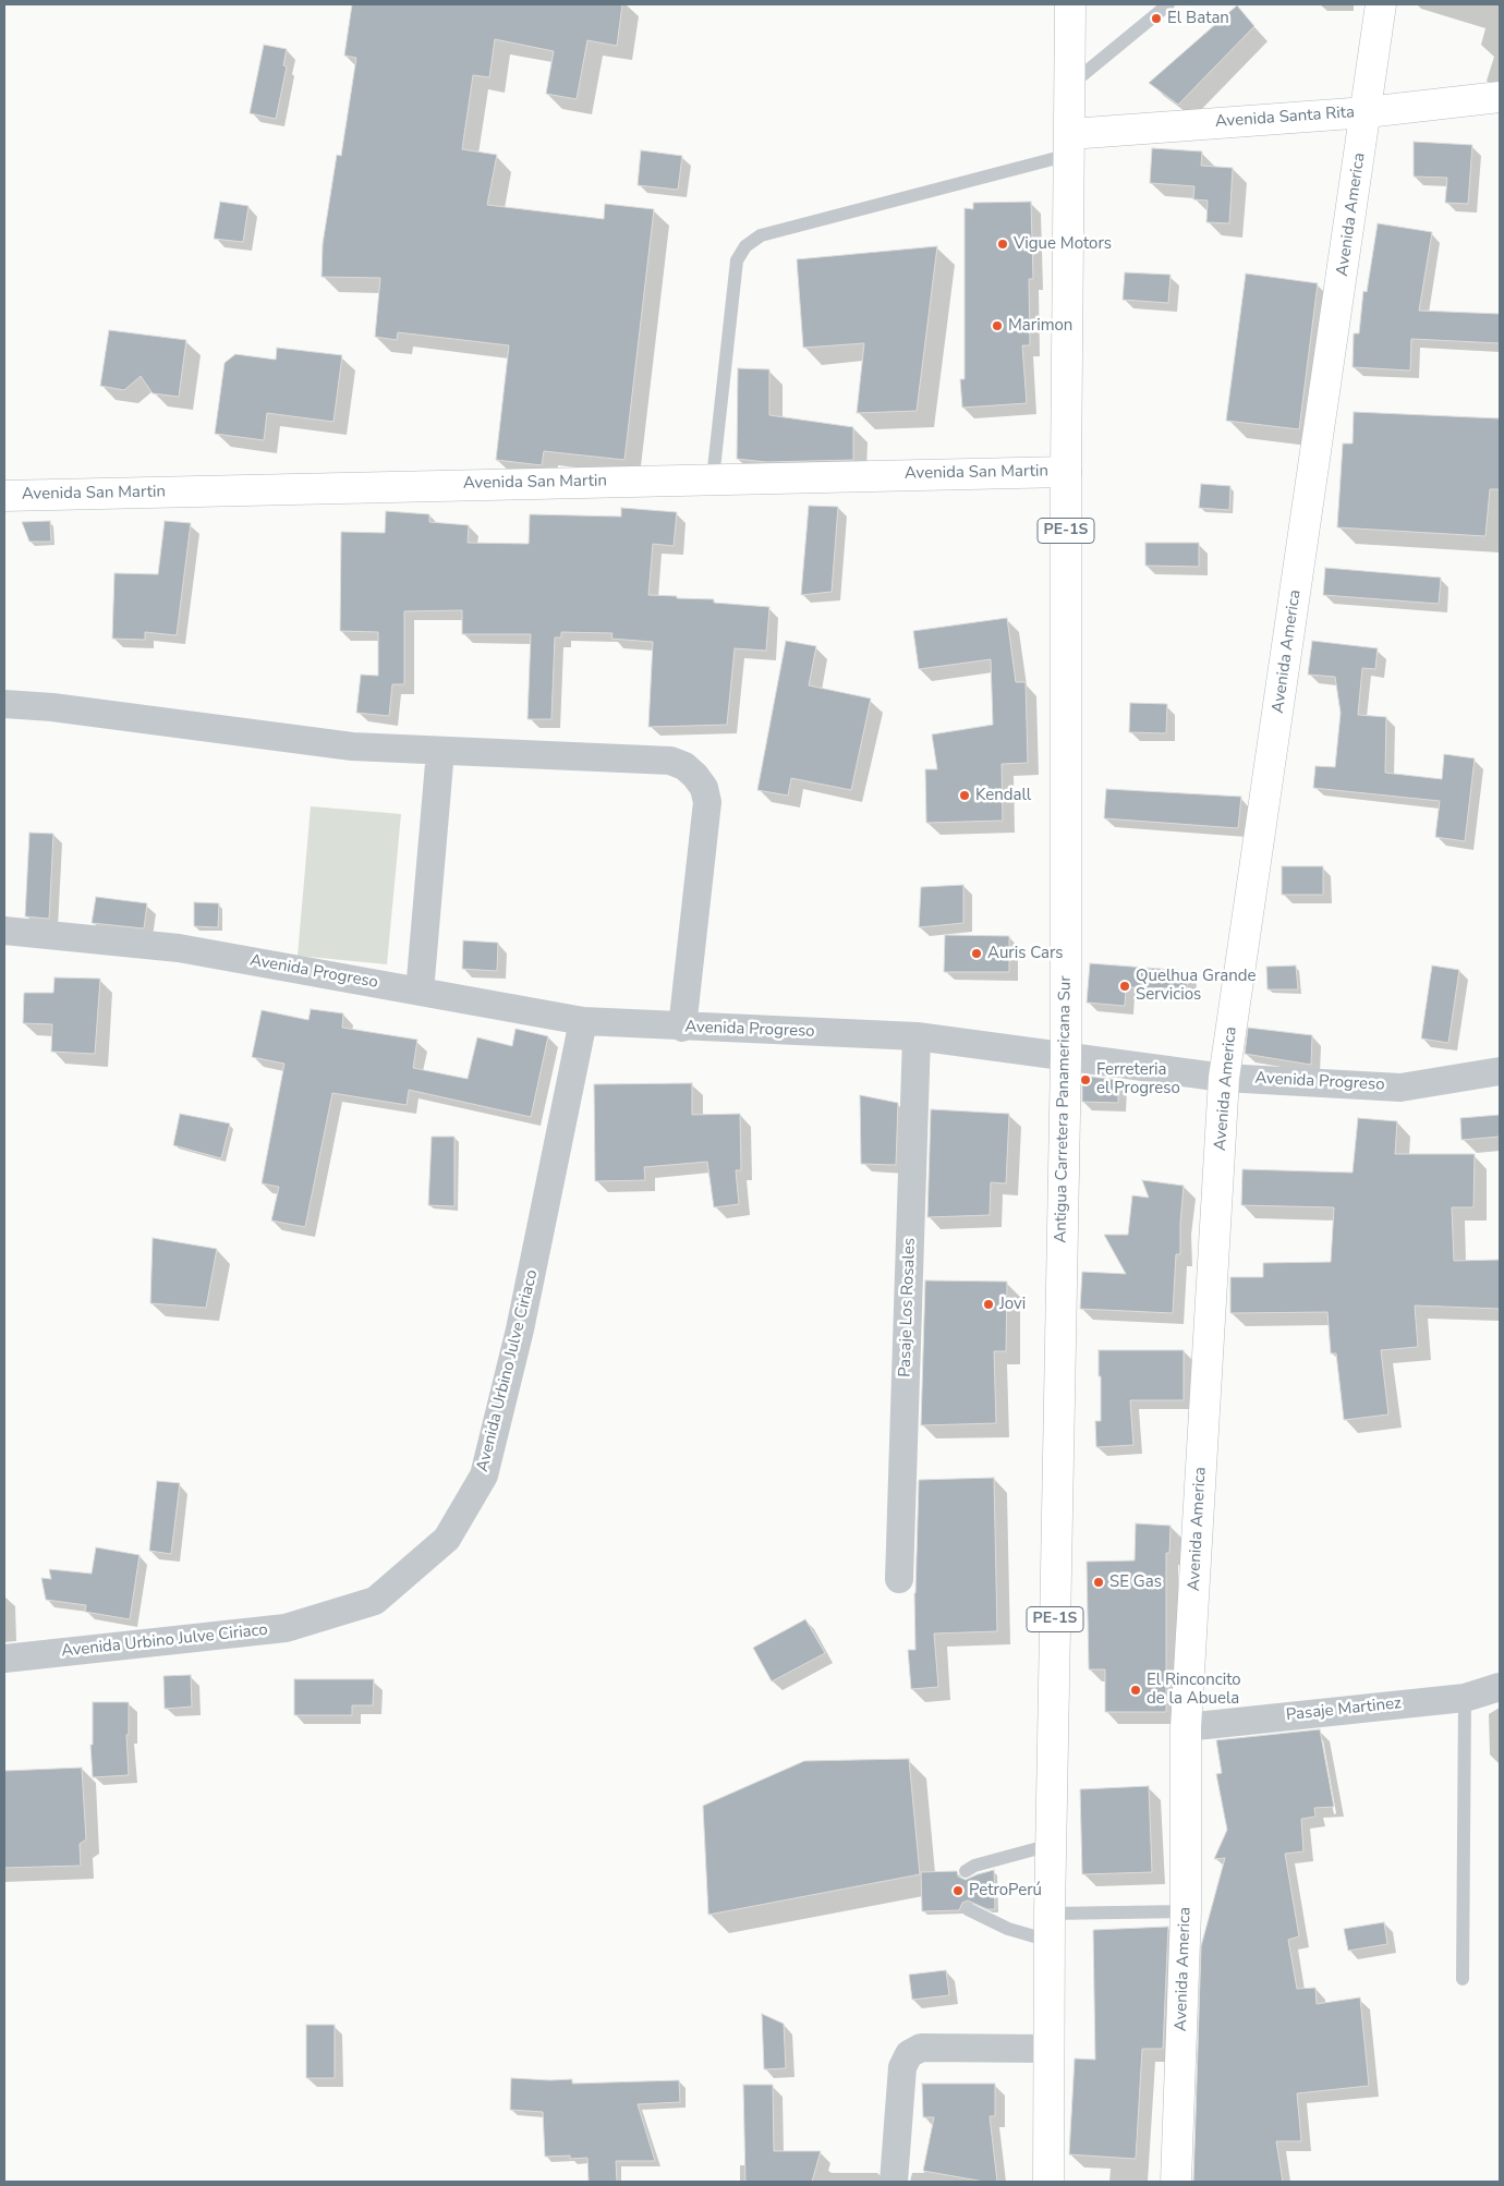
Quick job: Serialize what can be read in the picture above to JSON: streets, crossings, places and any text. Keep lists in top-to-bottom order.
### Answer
{
  "streets": {
    "main road": [
      "Avenida Santa Rita",
      "Avenida America",
      "Avenida San Martin",
      "PE-1S",
      "Antigua Carretera Panamericana Sur"
    ],
    "street": [
      "Avenida Progreso",
      "Pasaje Los Rosales",
      "Avenida Urbino Julve Ciriaco",
      "Pasaje Martinez"
    ]
  },
  "crossings": [
    ["Avenida Santa Rita", "Avenida America"],
    ["Avenida Santa Rita", "Antigua Carretera Panamericana Sur"],
    ["Avenida America", "Avenida Progreso"],
    ["Avenida America", "Pasaje Martinez"],
    ["Avenida San Martin", "Antigua Carretera Panamericana Sur"],
    ["Avenida Progreso", "Antigua Carretera Panamericana Sur"],
    ["Avenida Progreso", "Pasaje Los Rosales"],
    ["Avenida Progreso", "Avenida Urbino Julve Ciriaco"]
  ],
  "places": [
    "El Batan",
    "Vigue Motors",
    "Marimon",
    "Kendall",
    "Auris Cars",
    "Quelhua Grande Servicios",
    "Ferreteria el Progreso",
    "Jovi",
    "SE Gas",
    "El Rinconcito de la Abuela",
    "PetroPerú"
  ]
}
